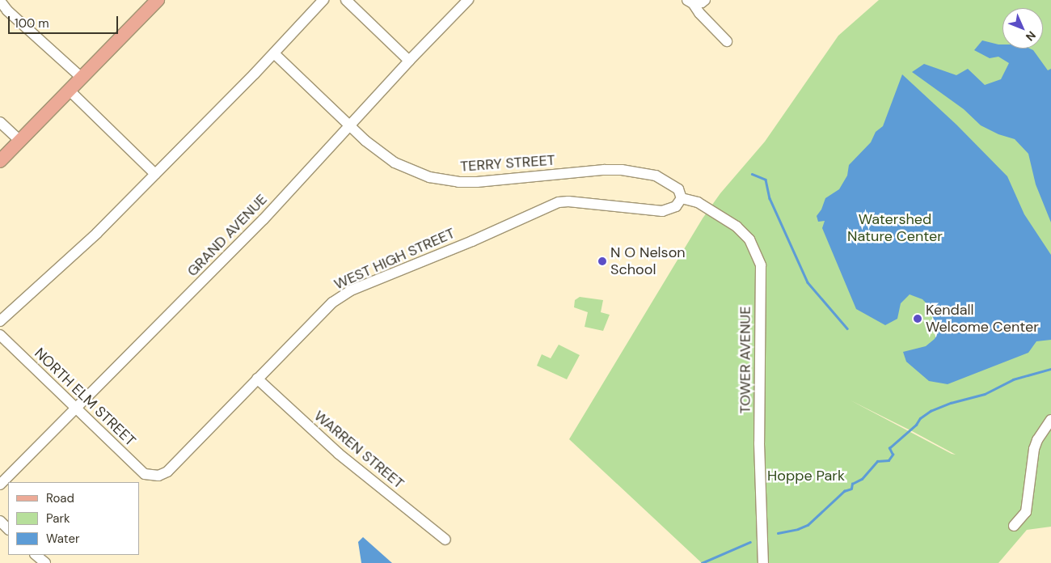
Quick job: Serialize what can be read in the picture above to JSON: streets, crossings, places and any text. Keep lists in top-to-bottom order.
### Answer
{
  "streets": {
    "street": [
      "TERRY STREET",
      "GRAND AVENUE",
      "WEST HIGH STREET",
      "TOWER AVENUE",
      "NORTH ELM STREET",
      "WARREN STREET"
    ]
  },
  "crossings": [
    ["TERRY STREET", "GRAND AVENUE"],
    ["TERRY STREET", "WEST HIGH STREET"],
    ["TERRY STREET", "TOWER AVENUE"],
    ["GRAND AVENUE", "NORTH ELM STREET"],
    ["WEST HIGH STREET", "TOWER AVENUE"],
    ["WEST HIGH STREET", "NORTH ELM STREET"],
    ["WEST HIGH STREET", "WARREN STREET"]
  ],
  "parks": ["Watershed Nature Center", "Hoppe Park"],
  "places": ["N O Nelson School", "Kendall Welcome Center"],
  "legend": ["Road", "Park", "Water"],
  "scale_bar": "100 m",
  "north": "bottom right"
}
